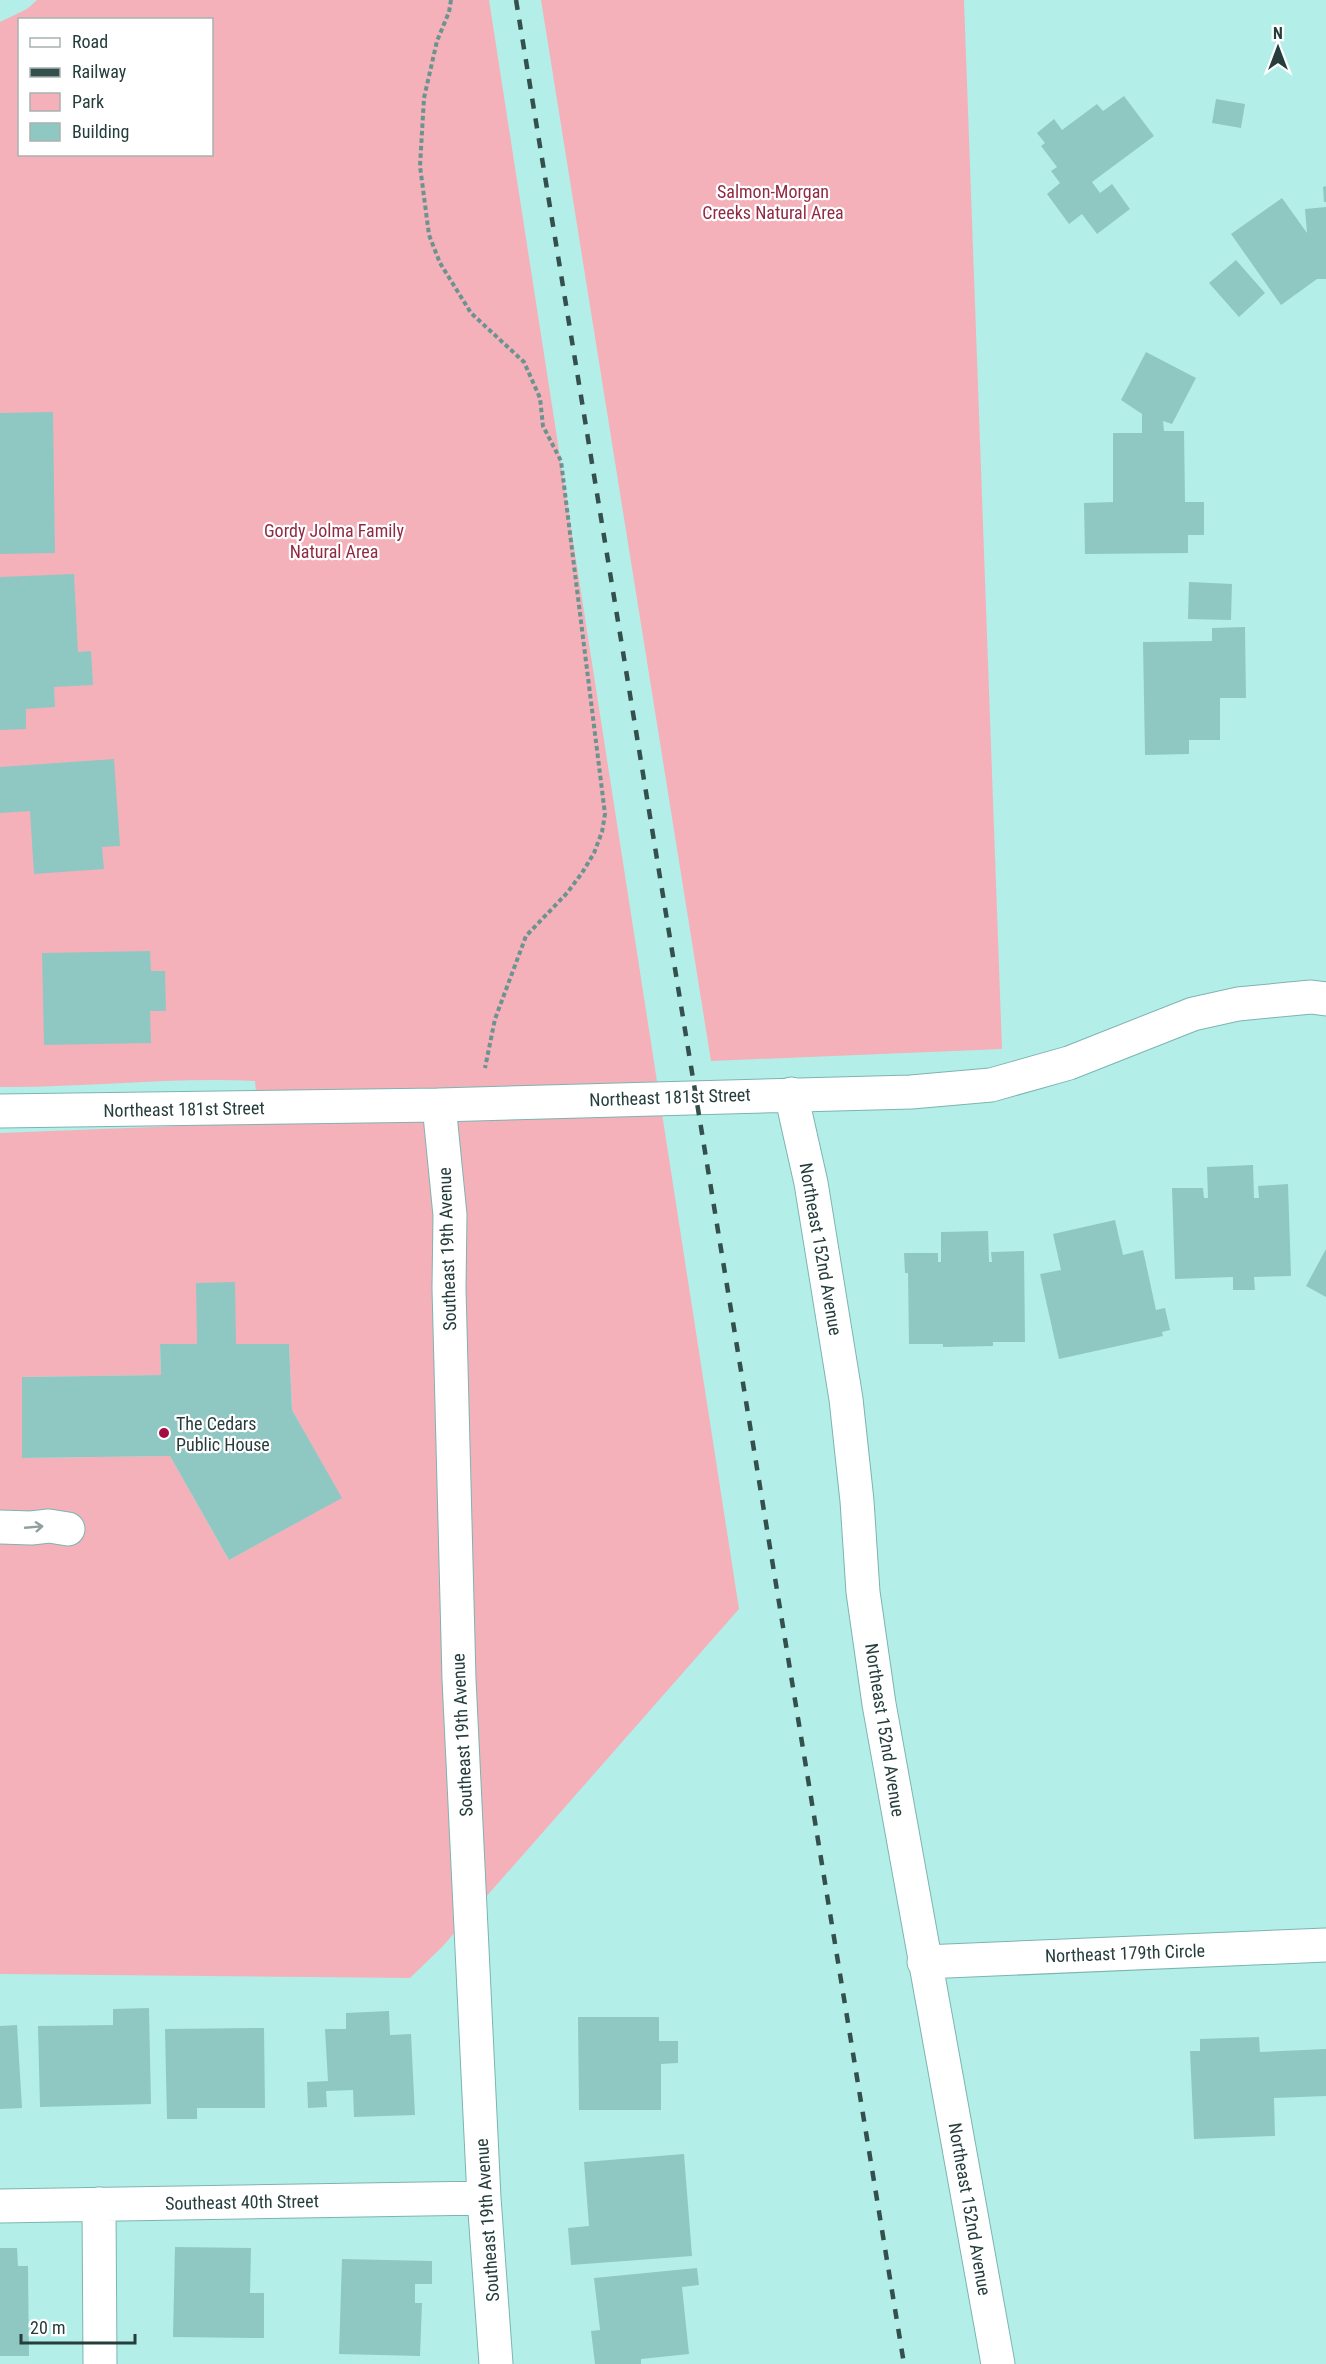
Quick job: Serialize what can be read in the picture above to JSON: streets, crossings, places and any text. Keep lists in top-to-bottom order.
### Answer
{
  "streets": {
    "street": [
      "Northeast 181st Street",
      "Southeast 19th Avenue",
      "Northeast 152nd Avenue",
      "Northeast 179th Circle",
      "Southeast 40th Street"
    ]
  },
  "crossings": [
    ["Northeast 181st Street", "Southeast 19th Avenue"],
    ["Northeast 181st Street", "Northeast 152nd Avenue"],
    ["Southeast 19th Avenue", "Southeast 40th Street"],
    ["Northeast 152nd Avenue", "Northeast 179th Circle"]
  ],
  "parks": ["Salmon-Morgan Creeks Natural Area", "Gordy Jolma Family Natural Area"],
  "places": ["The Cedars Public House"],
  "legend": [
    "Road",
    "Railway",
    "Park",
    "Building"
  ],
  "scale_bar": "20 m",
  "north": "top"
}
